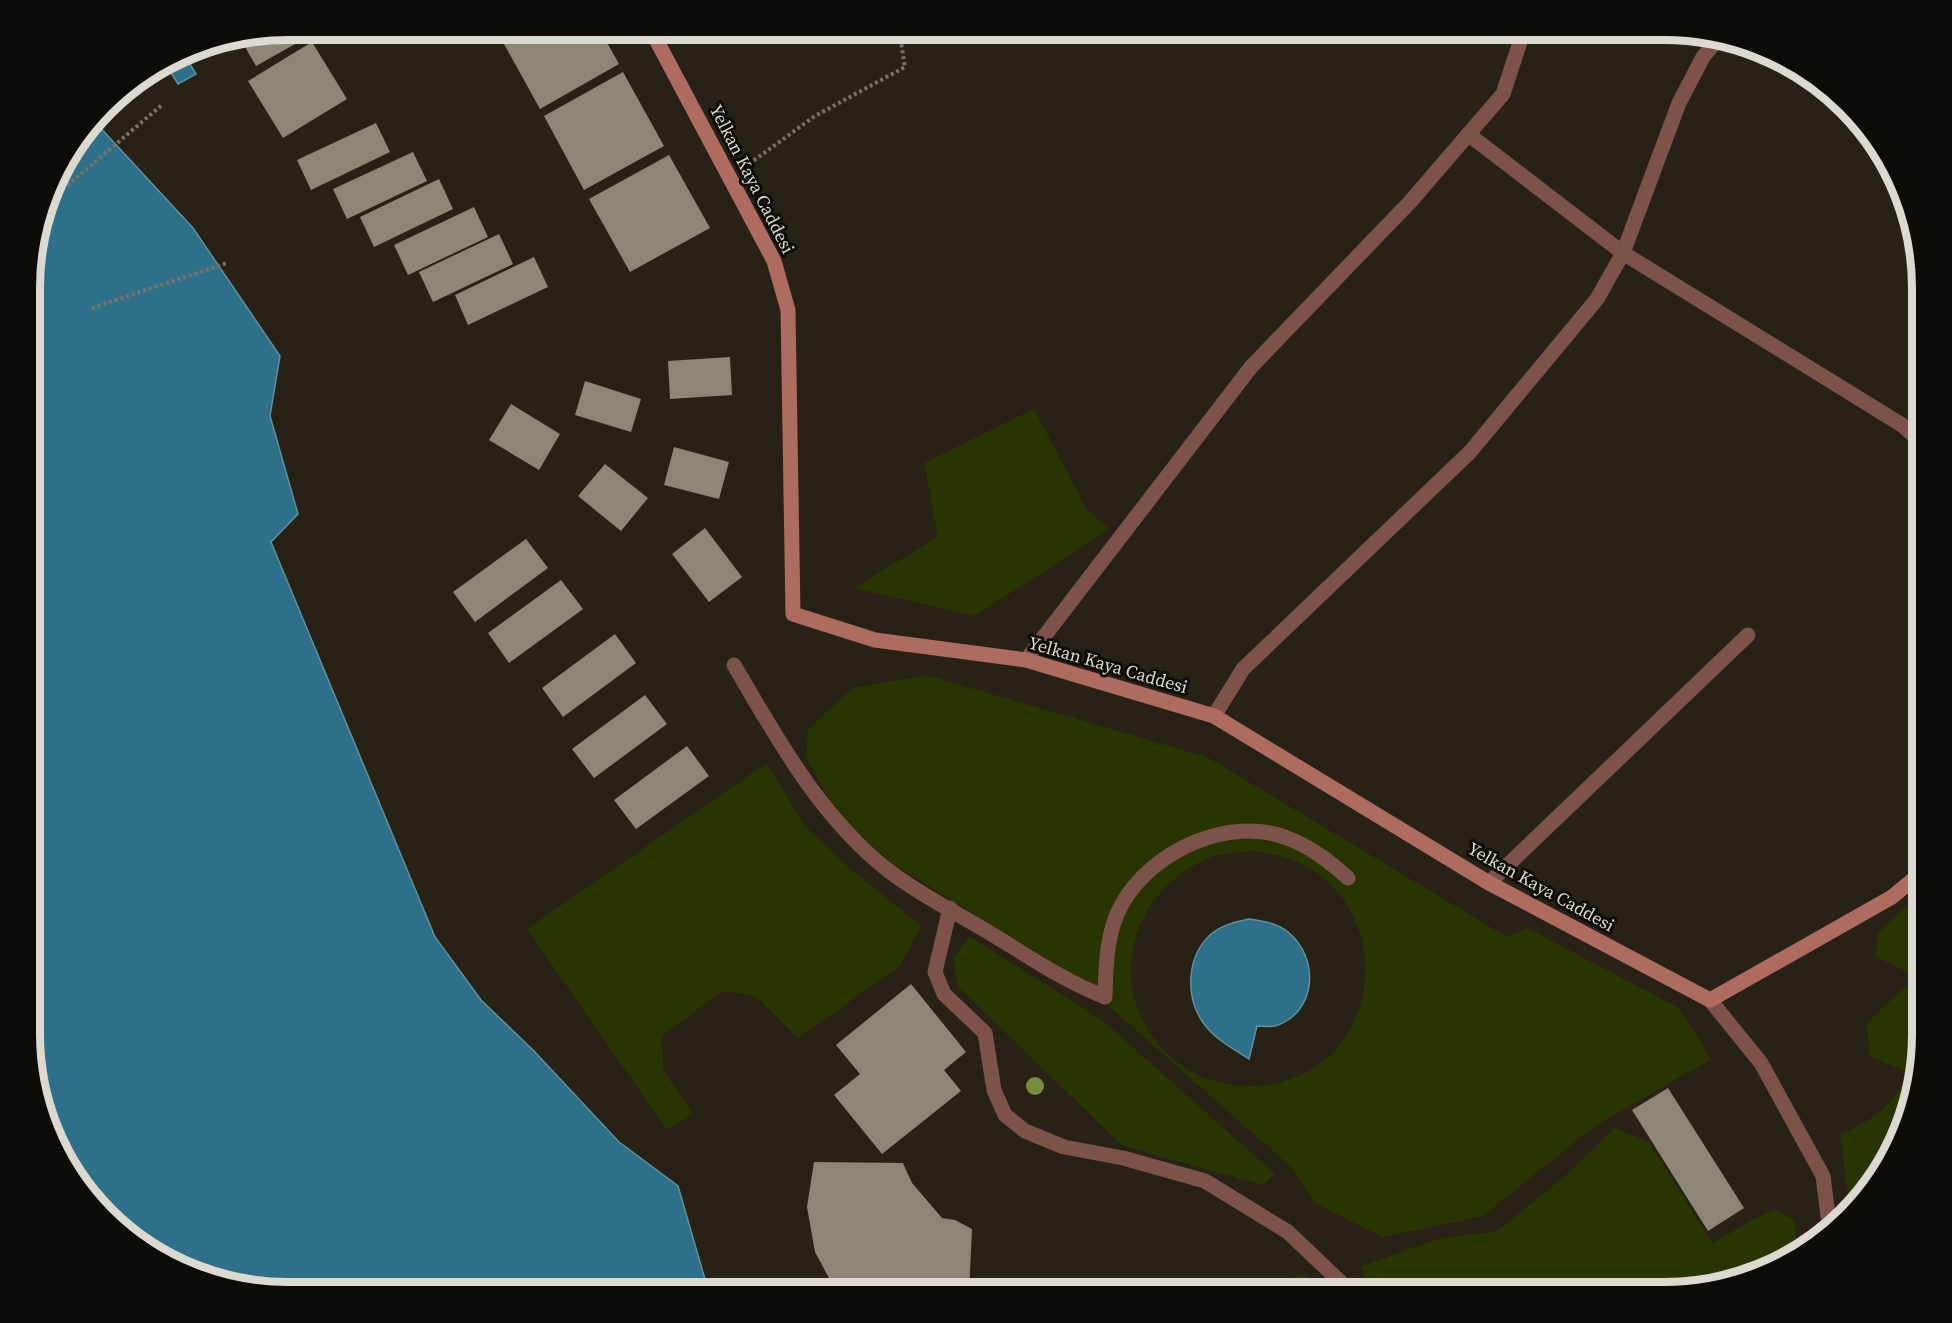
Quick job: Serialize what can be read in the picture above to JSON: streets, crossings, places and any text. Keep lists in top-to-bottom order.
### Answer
{
  "streets": {
    "street": ["Yelkan Kaya Caddesi"]
  }
}
